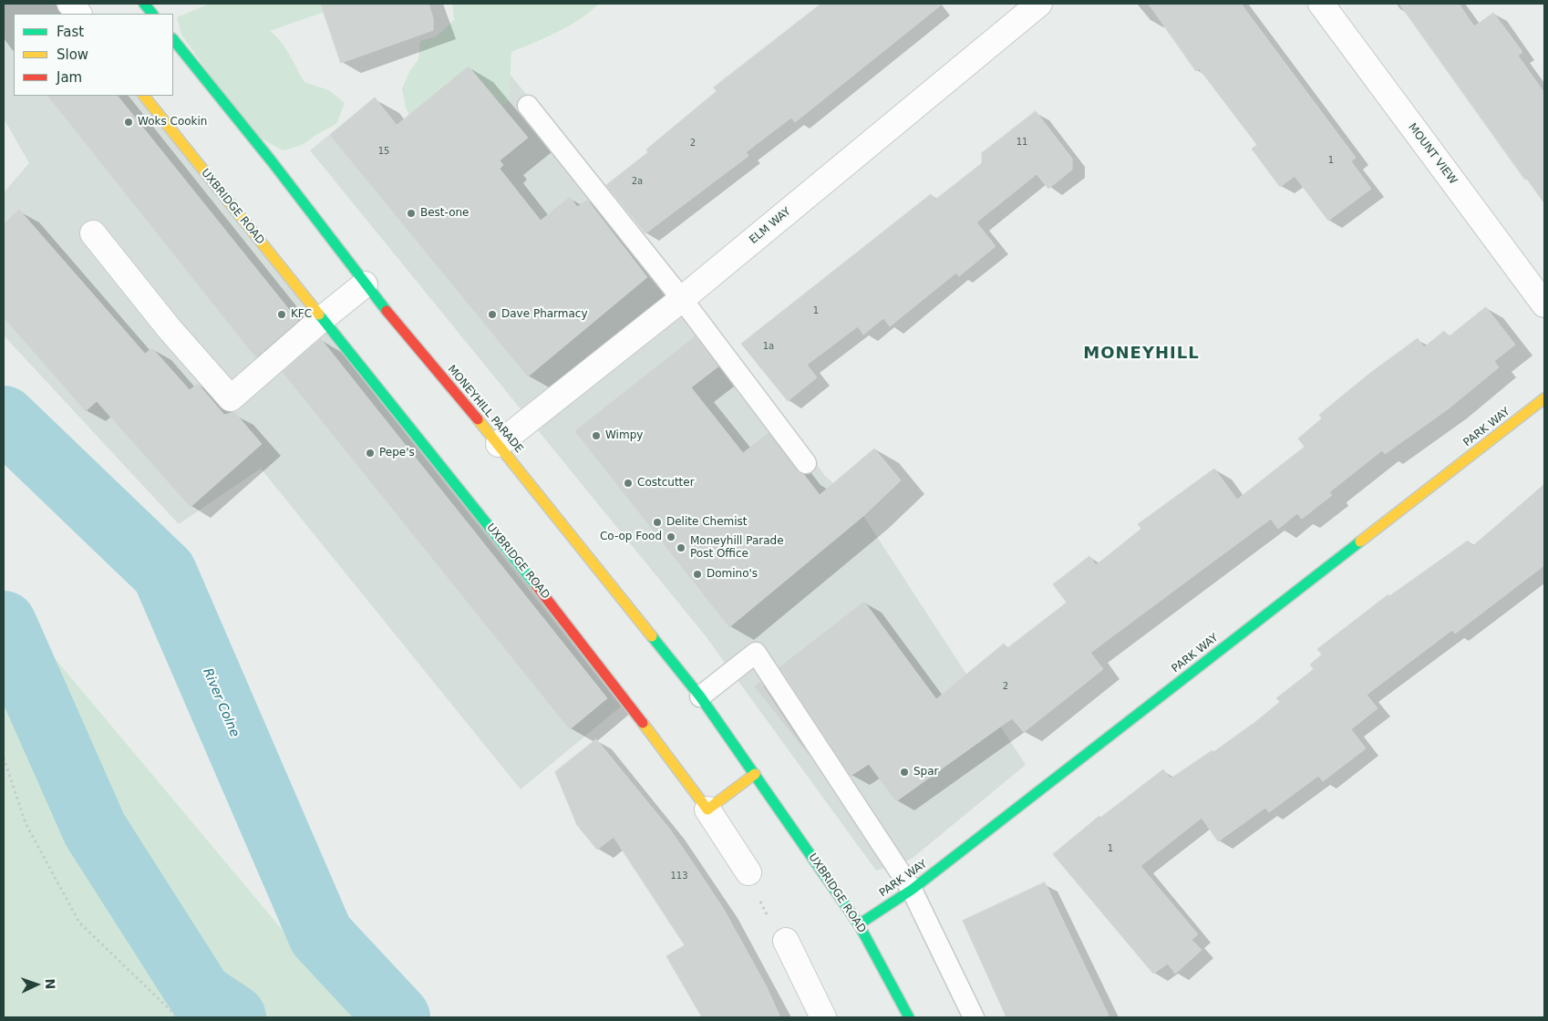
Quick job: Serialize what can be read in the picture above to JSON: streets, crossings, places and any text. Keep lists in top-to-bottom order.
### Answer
{
  "streets": {
    "street": [
      "MOUNT VIEW",
      "UXBRIDGE ROAD",
      "ELM WAY",
      "MONEYHILL PARADE",
      "PARK WAY"
    ]
  },
  "crossings": [
    ["UXBRIDGE ROAD", "MONEYHILL PARADE"],
    ["UXBRIDGE ROAD", "PARK WAY"],
    ["ELM WAY", "MONEYHILL PARADE"]
  ],
  "districts": ["MONEYHILL"],
  "water": ["River Colne"],
  "places": [
    "Woks Cookin",
    "Best-one",
    "KFC",
    "Dave Pharmacy",
    "Wimpy",
    "Pepe's",
    "Costcutter",
    "Delite Chemist",
    "Co-op Food",
    "Moneyhill Parade Post Office",
    "Domino's",
    "Spar"
  ],
  "house_numbers": [
    "11",
    "2",
    "15",
    "1",
    "2a",
    "1",
    "1a",
    "2",
    "1",
    "113"
  ],
  "legend": ["Fast", "Slow", "Jam"],
  "north": "right"
}
